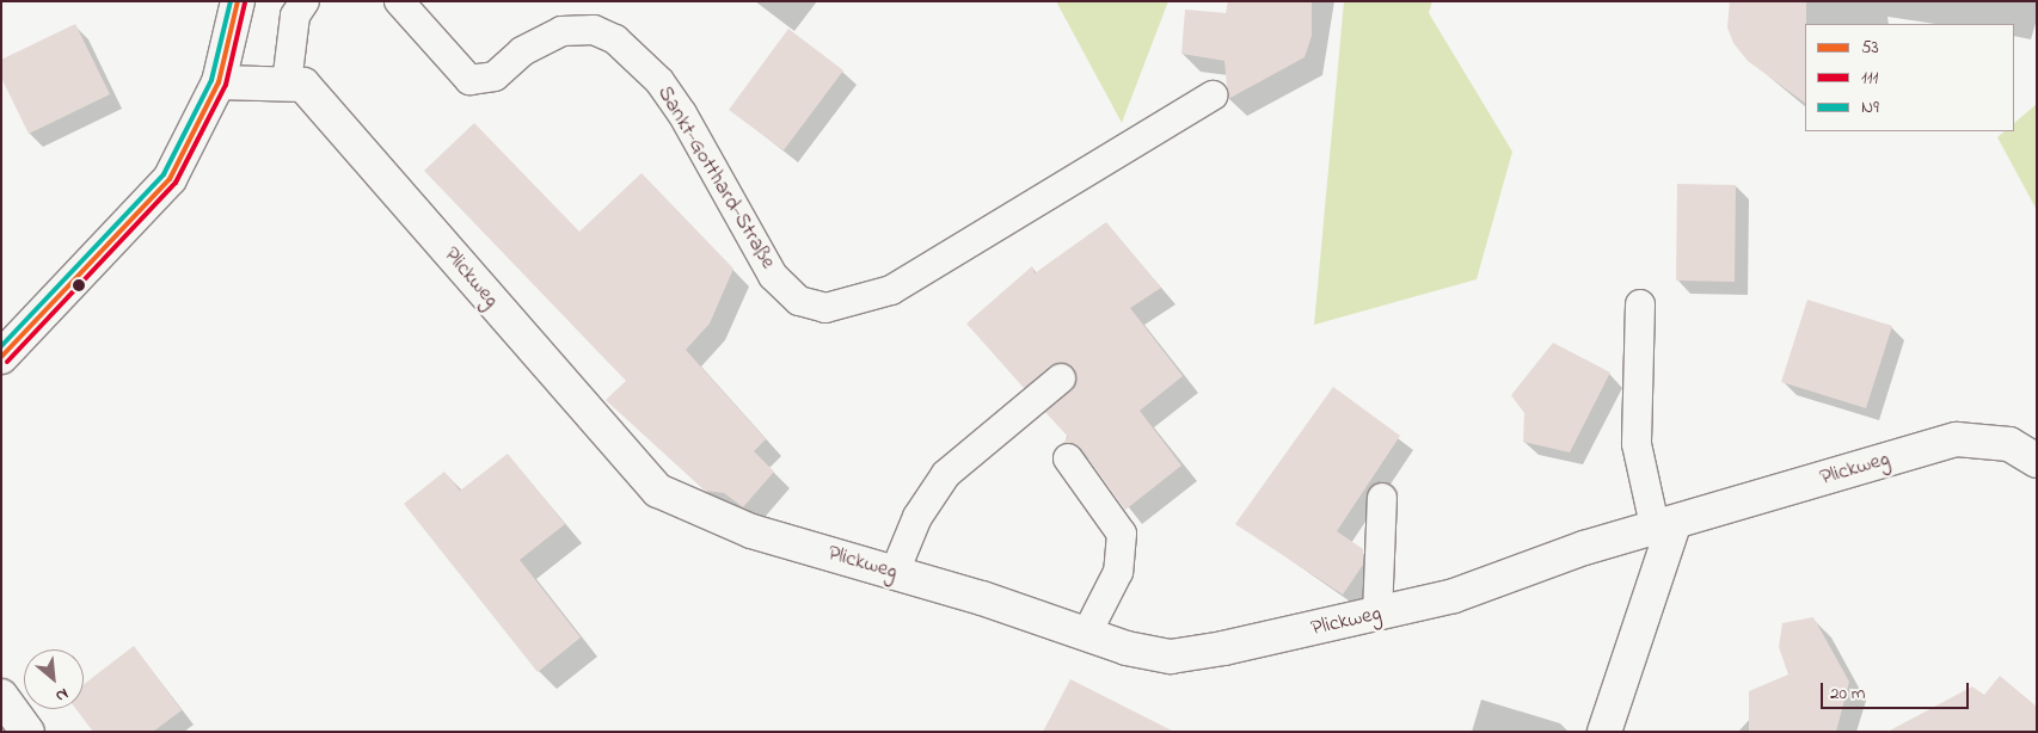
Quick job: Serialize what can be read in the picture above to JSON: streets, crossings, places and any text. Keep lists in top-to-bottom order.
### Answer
{
  "streets": {
    "street": ["Plickweg"],
    "lane": ["Sankt-Gotthard-Straße"]
  },
  "lines": ["transit line 53", "transit line N9", "transit line 111"],
  "legend": ["53", "111", "N9"],
  "scale_bar": "20 m",
  "north": "bottom right"
}
